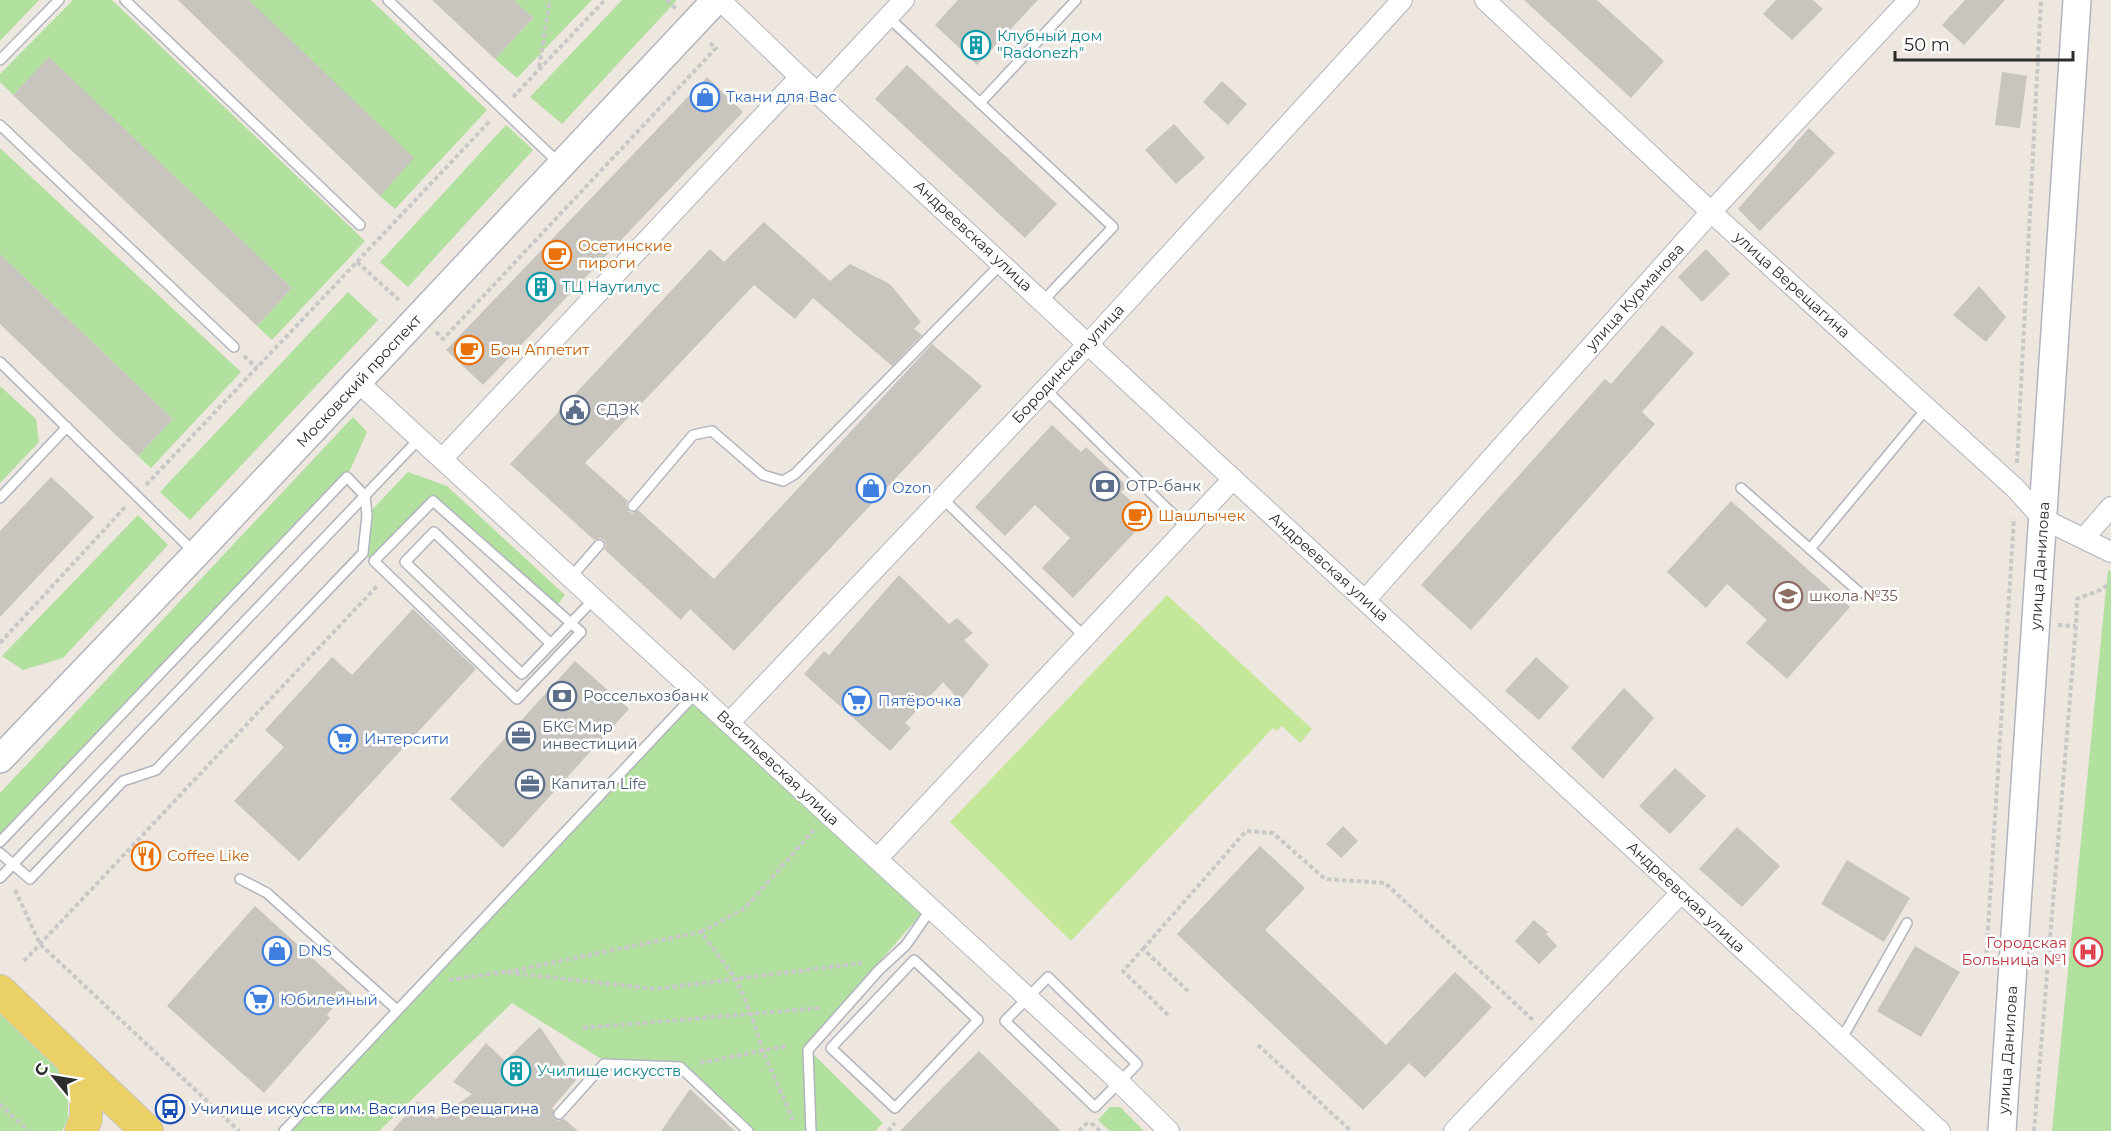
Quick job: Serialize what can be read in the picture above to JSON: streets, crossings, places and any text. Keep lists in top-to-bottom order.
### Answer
{
  "streets": {
    "main road": ["Московский проспект", "улица Данилова"],
    "street": [
      "Андреевская улица",
      "улица Верещагина",
      "улица Курманова",
      "Бородинская улица",
      "Васильевская улица"
    ]
  },
  "crossings": [
    ["Андреевская улица", "улица Курманова"],
    ["Андреевская улица", "Бородинская улица"],
    ["Андреевская улица", "Московский проспект"],
    ["улица Верещагина", "улица Курманова"],
    ["улица Верещагина", "улица Данилова"],
    ["Бородинская улица", "Васильевская улица"],
    ["Московский проспект", "Васильевская улица"]
  ],
  "places": {
    "building": ["Клубный дом \"Radonezh\"", "ТЦ Наутилус", "Училище искусств"],
    "shop": ["Ткани для Вас", "Ozon", "DNS"],
    "cafe": ["Осетинские пироги", "Бон Аппетит", "Шашлычек"],
    "public building": ["СДЭК"],
    "bank": ["OTP-банк", "Россельхозбанк"],
    "school or university": ["школа №35"],
    "supermarket": ["Пятёрочка", "Интерсити", "Юбилейный"],
    "office": ["БКС Мир инвестиций", "Капитал Life"],
    "restaurant": ["Coffee Like"],
    "hospital": ["Городская Больница №1"],
    "bus stop": ["Училище искусств им. Василия Верещагина"]
  },
  "scale_bar": "50 m",
  "north": "top left"
}
